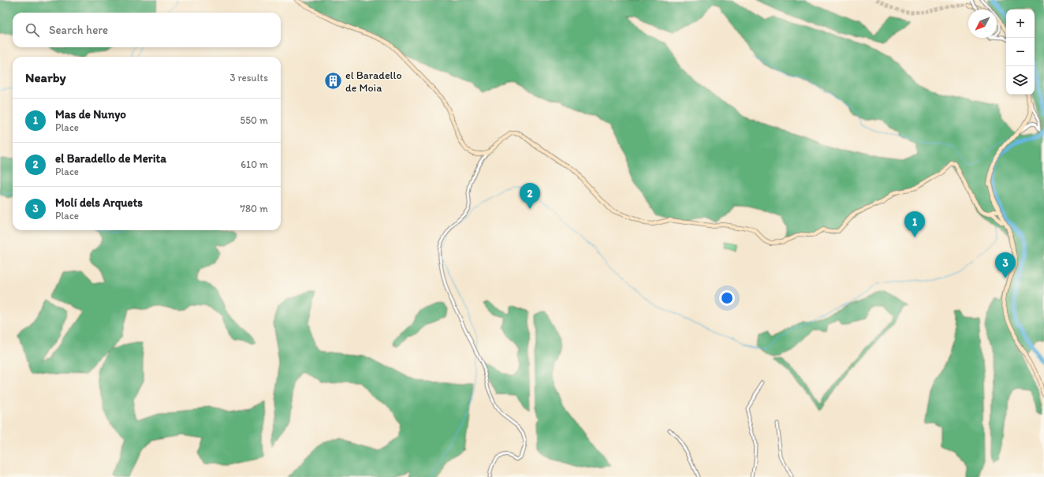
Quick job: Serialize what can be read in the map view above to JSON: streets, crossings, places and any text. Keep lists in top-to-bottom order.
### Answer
{
  "places": {
    "building": ["el Baradello de Moia"]
  },
  "north": "bottom left",
  "page": {
    "map_buttons": ["+", "−"],
    "search": "Search here",
    "heading": ["Nearby", "3 results"],
    "list": [
      {
        "mark": "1",
        "name": "Mas de Nunyo",
        "note": "Place",
        "value": "550 m"
      },
      {
        "mark": "2",
        "name": "el Baradello de Merita",
        "note": "Place",
        "value": "610 m"
      },
      {
        "mark": "3",
        "name": "Molí dels Arquets",
        "note": "Place",
        "value": "780 m"
      }
    ],
    "pins": ["2", "1", "3"]
  }
}
